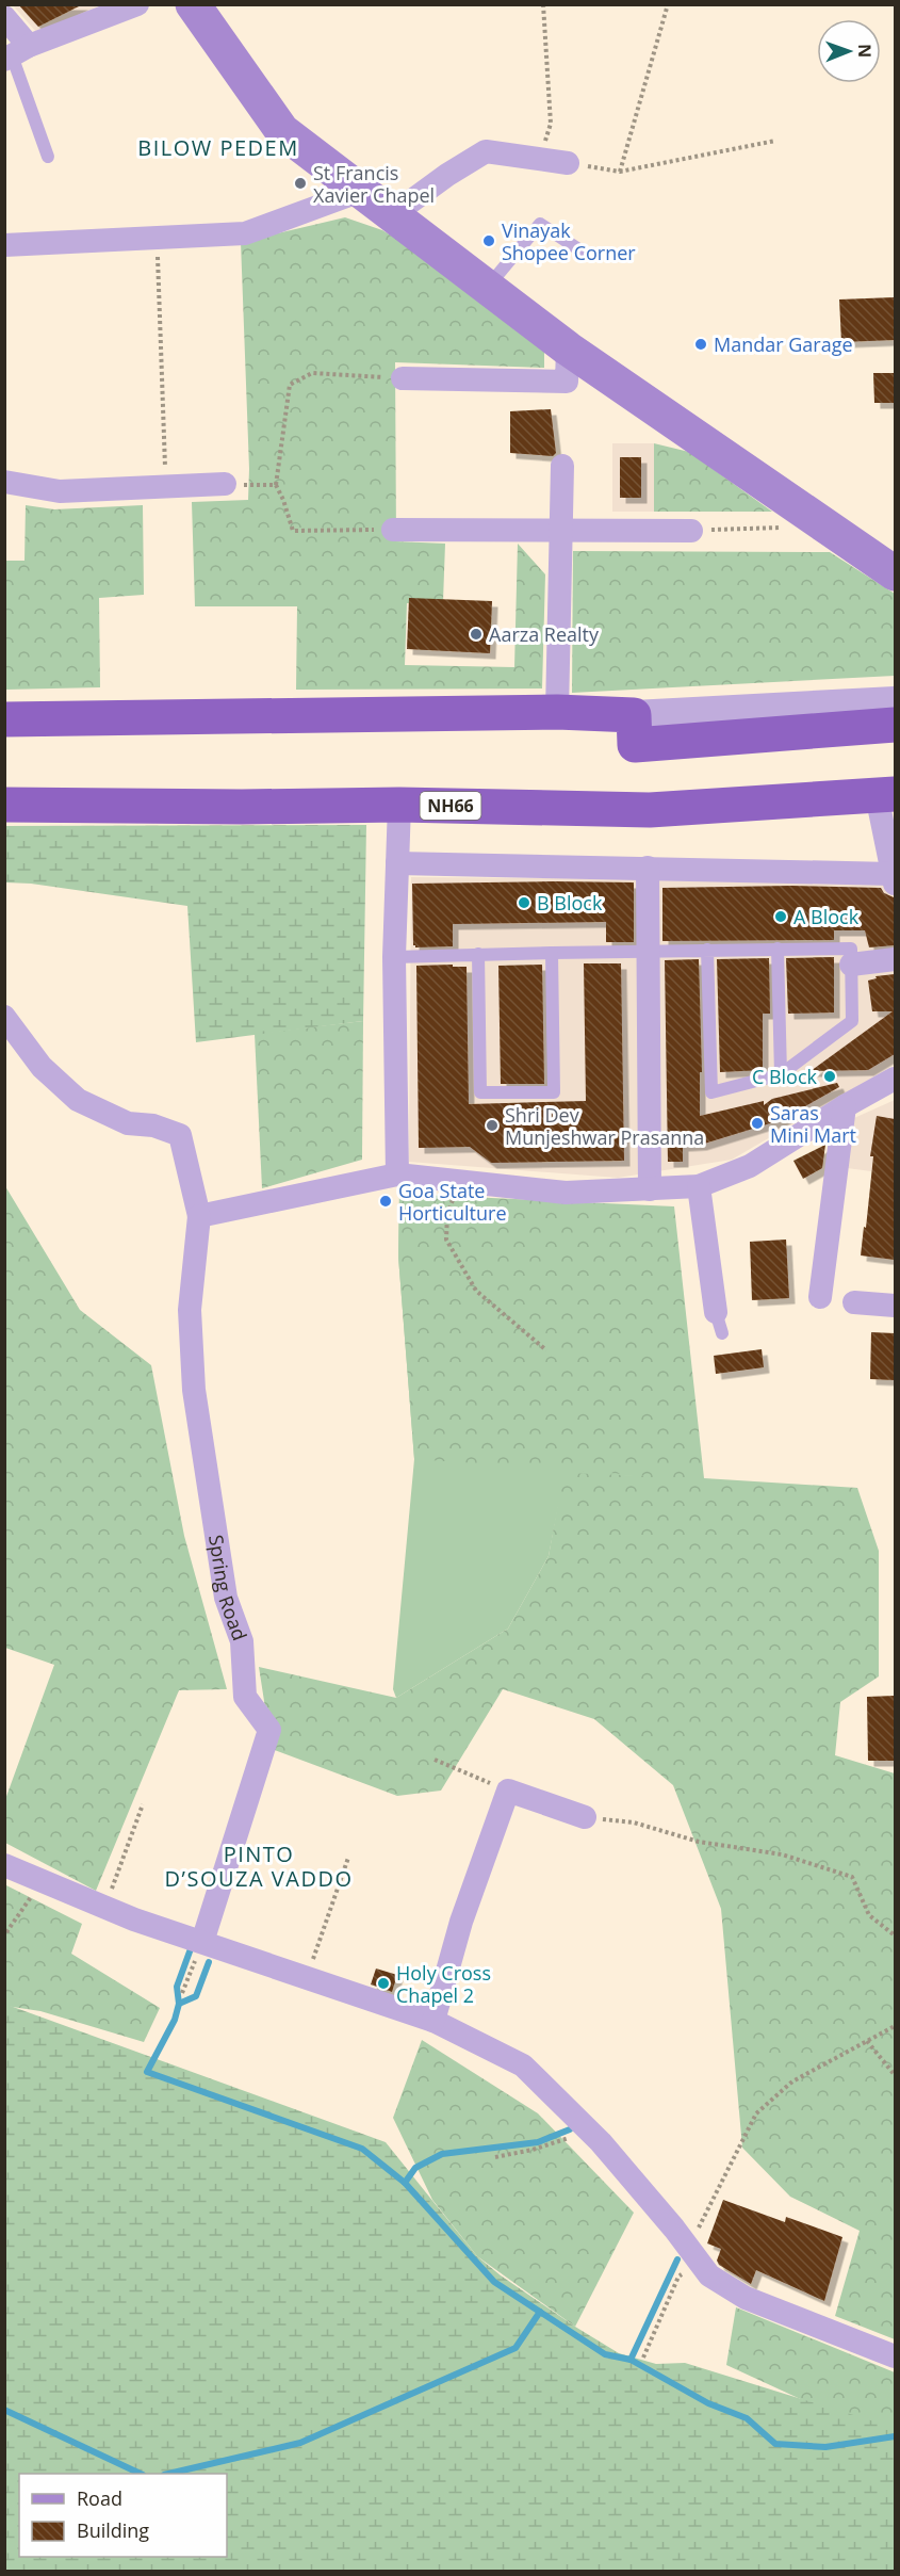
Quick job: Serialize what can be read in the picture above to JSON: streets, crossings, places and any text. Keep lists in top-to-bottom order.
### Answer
{
  "streets": {
    "highway": ["NH66"],
    "street": ["Spring Road"]
  },
  "districts": ["BILOW PEDEM", "PINTO D’SOUZA VADDO"],
  "places": [
    "St Francis Xavier Chapel",
    "Vinayak Shopee Corner",
    "Mandar Garage",
    "Aarza Realty",
    "B Block",
    "A Block",
    "C Block",
    "Saras Mini Mart",
    "Shri Dev Munjeshwar Prasanna",
    "Goa State Horticulture",
    "Holy Cross Chapel 2"
  ],
  "legend": ["Road", "Building"],
  "north": "right"
}
